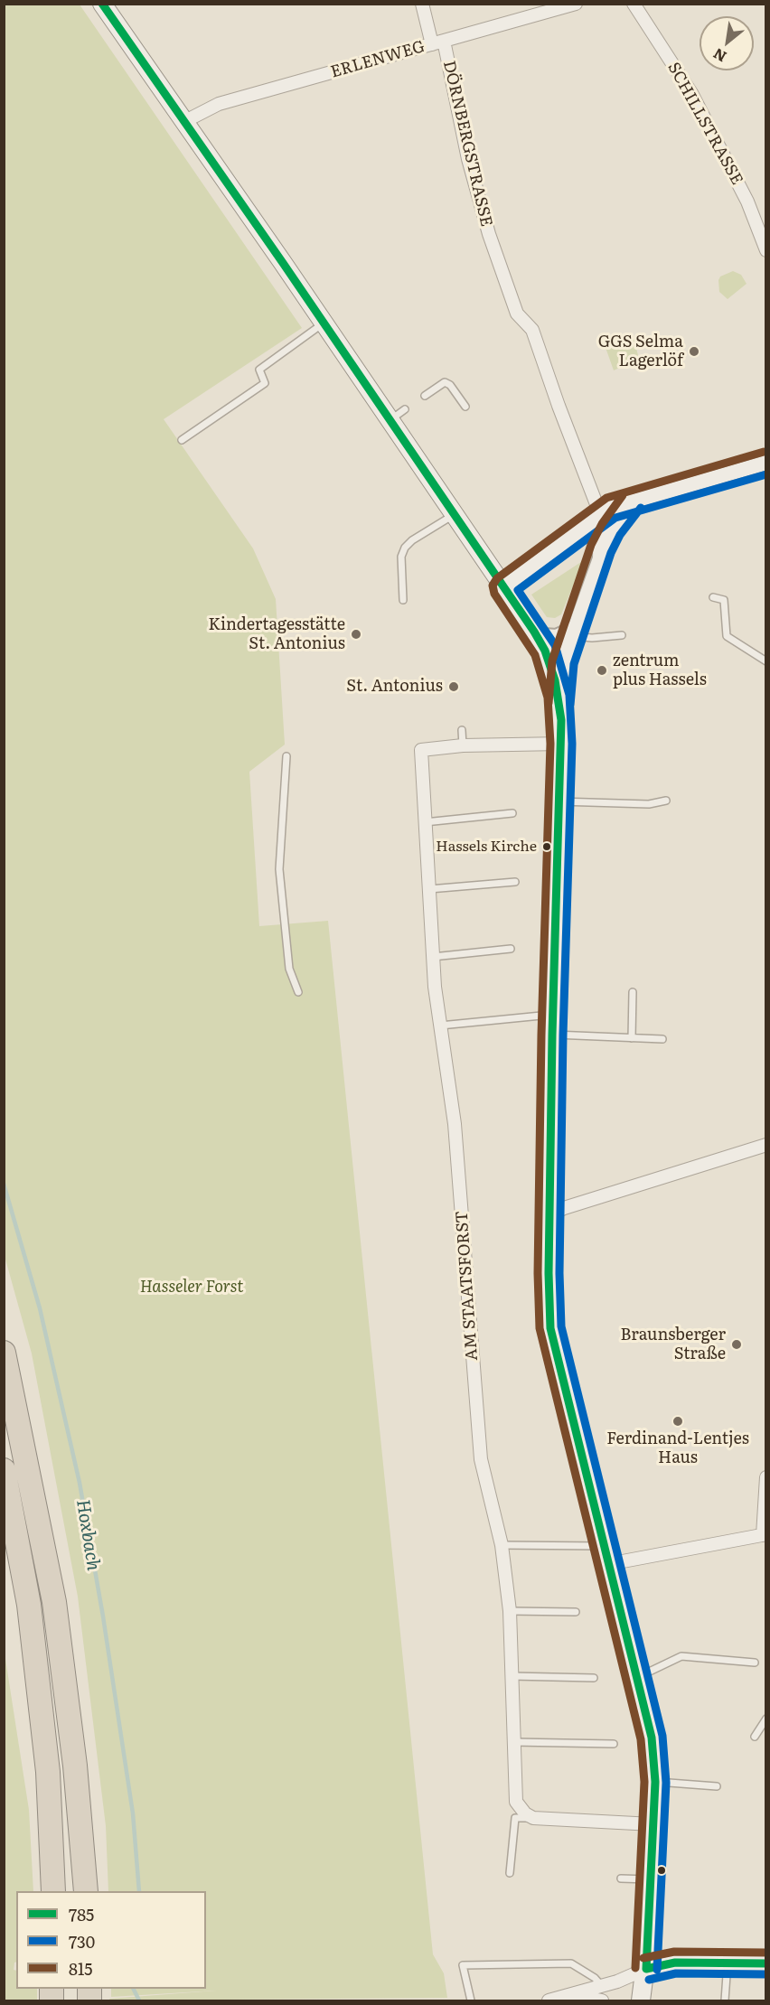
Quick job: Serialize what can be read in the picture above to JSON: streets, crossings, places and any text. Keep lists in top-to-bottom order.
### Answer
{
  "streets": {
    "street": [
      "ERLENWEG",
      "SCHILLSTRASSE",
      "DÖRNBERGSTRASSE",
      "AM STAATSFORST"
    ]
  },
  "crossings": [
    ["ERLENWEG", "DÖRNBERGSTRASSE"]
  ],
  "water": ["Hoxbach"],
  "parks": ["Hasseler Forst"],
  "places": [
    "GGS Selma Lagerlöf",
    "Kindertagesstätte St. Antonius",
    "zentrum plus Hassels",
    "St. Antonius",
    "Hassels Kirche",
    "Braunsberger Straße",
    "Ferdinand-Lentjes Haus"
  ],
  "lines": ["transit line 785", "transit line 815", "transit line 730"],
  "legend": ["785", "730", "815"],
  "north": "bottom left"
}
